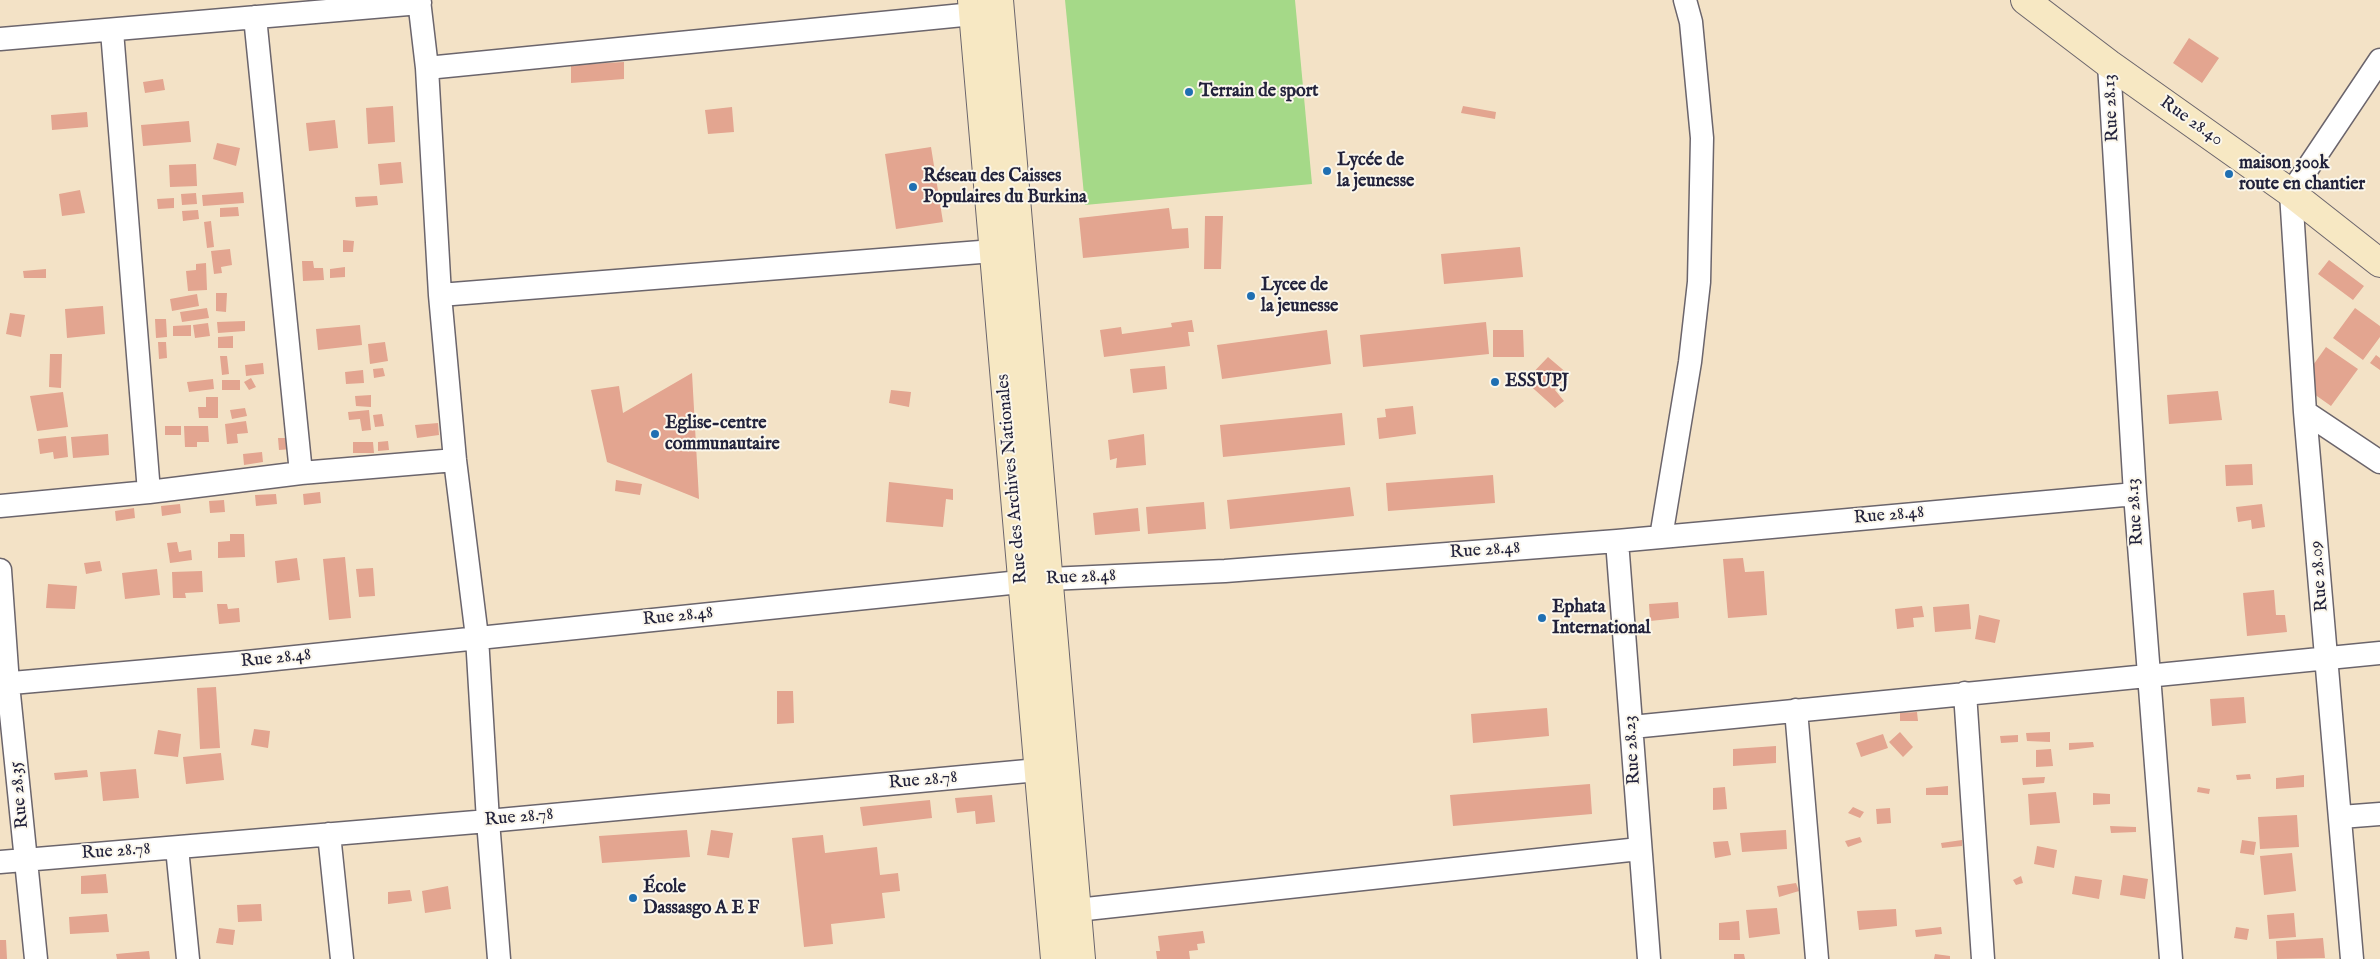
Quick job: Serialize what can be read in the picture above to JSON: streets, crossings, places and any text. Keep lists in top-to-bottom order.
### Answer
{
  "streets": {
    "street": [
      "Rue 28.13",
      "Rue 28.40",
      "Rue des Archives Nationales",
      "Rue 28.48",
      "Rue 28.09",
      "Rue 28.23",
      "Rue 28.78",
      "Rue 28.35"
    ]
  },
  "crossings": [
    ["Rue 28.13", "Rue 28.40"],
    ["Rue 28.13", "Rue 28.48"],
    ["Rue 28.40", "Rue 28.09"],
    ["Rue des Archives Nationales", "Rue 28.48"],
    ["Rue des Archives Nationales", "Rue 28.78"],
    ["Rue 28.48", "Rue 28.23"],
    ["Rue 28.48", "Rue 28.35"],
    ["Rue 28.78", "Rue 28.35"]
  ],
  "places": [
    "Terrain de sport",
    "Lycée de la jeunesse",
    "maison 300k route en chantier",
    "Réseau des Caisses Populaires du Burkina",
    "Lycee de la jeunesse",
    "ESSUPJ",
    "Eglise-centre communautaire",
    "Ephata International",
    "École Dassasgo A E F"
  ]
}
